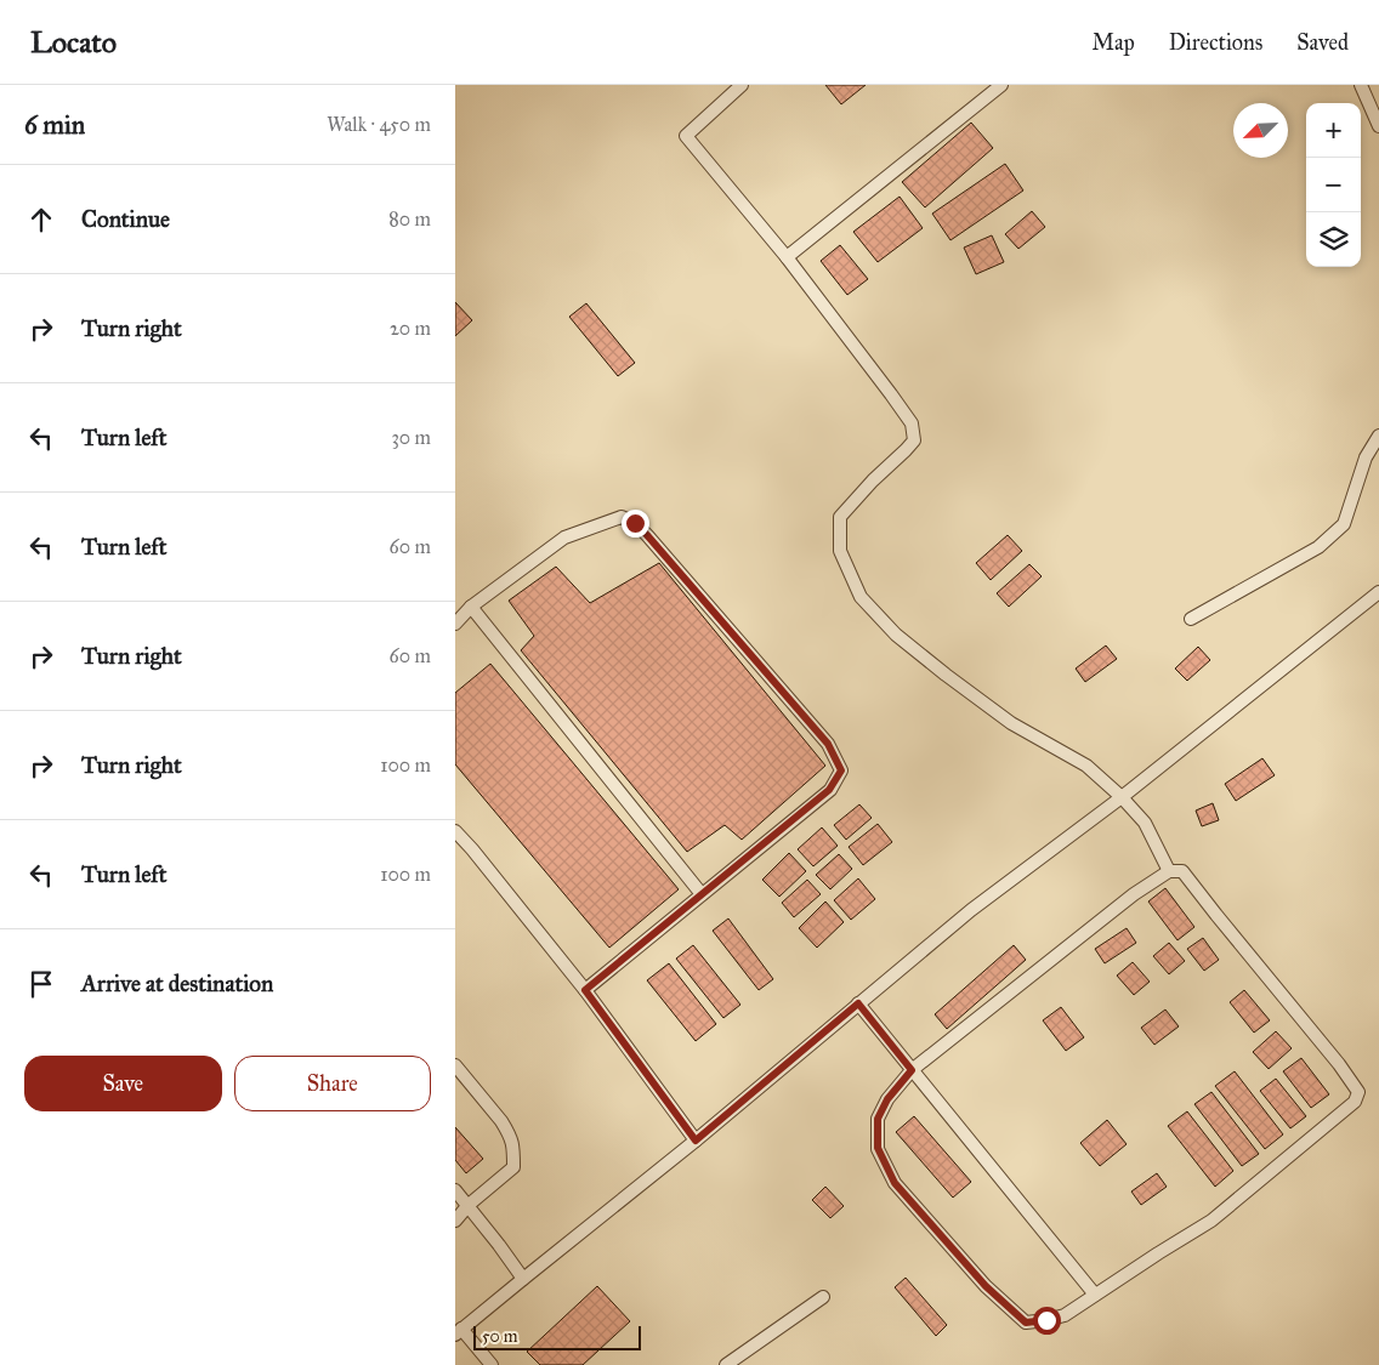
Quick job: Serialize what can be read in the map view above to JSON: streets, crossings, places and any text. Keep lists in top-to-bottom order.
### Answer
{
  "scale_bar": "50 m",
  "north": "bottom left",
  "page": {
    "header": "Locato",
    "nav": ["Map", "Directions", "Saved"],
    "heading": ["6 min", "Walk · 450 m"],
    "map_buttons": ["+", "−"],
    "list": [
      ["Continue", "80 m"],
      ["Turn right", "20 m"],
      ["Turn left", "30 m"],
      ["Turn left", "60 m"],
      ["Turn right", "60 m"],
      ["Turn right", "100 m"],
      ["Turn left", "100 m"],
      "Arrive at destination"
    ],
    "buttons": ["Save", "Share"],
    "scale": "50 m"
  }
}
